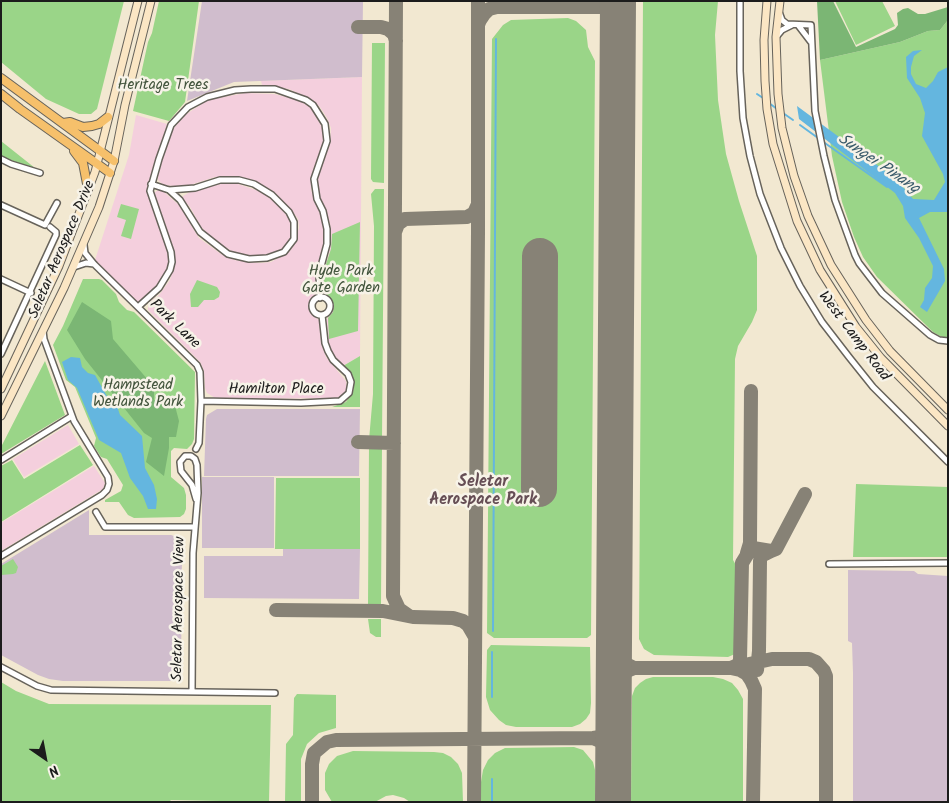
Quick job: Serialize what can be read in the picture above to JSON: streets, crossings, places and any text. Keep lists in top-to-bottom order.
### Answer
{
  "streets": {
    "main road": ["Seletar Aerospace Drive"],
    "street": [
      "Park Lane",
      "West Camp Road",
      "Hamilton Place",
      "Seletar Aerospace View"
    ]
  },
  "crossings": [
    ["Seletar Aerospace Drive", "Park Lane"],
    ["Park Lane", "Hamilton Place"]
  ],
  "districts": ["Seletar Aerospace Park"],
  "water": ["Sungei Pinang"],
  "parks": ["Heritage Trees", "Hyde Park Gate Garden", "Hampstead Wetlands Park"],
  "north": "bottom right"
}
